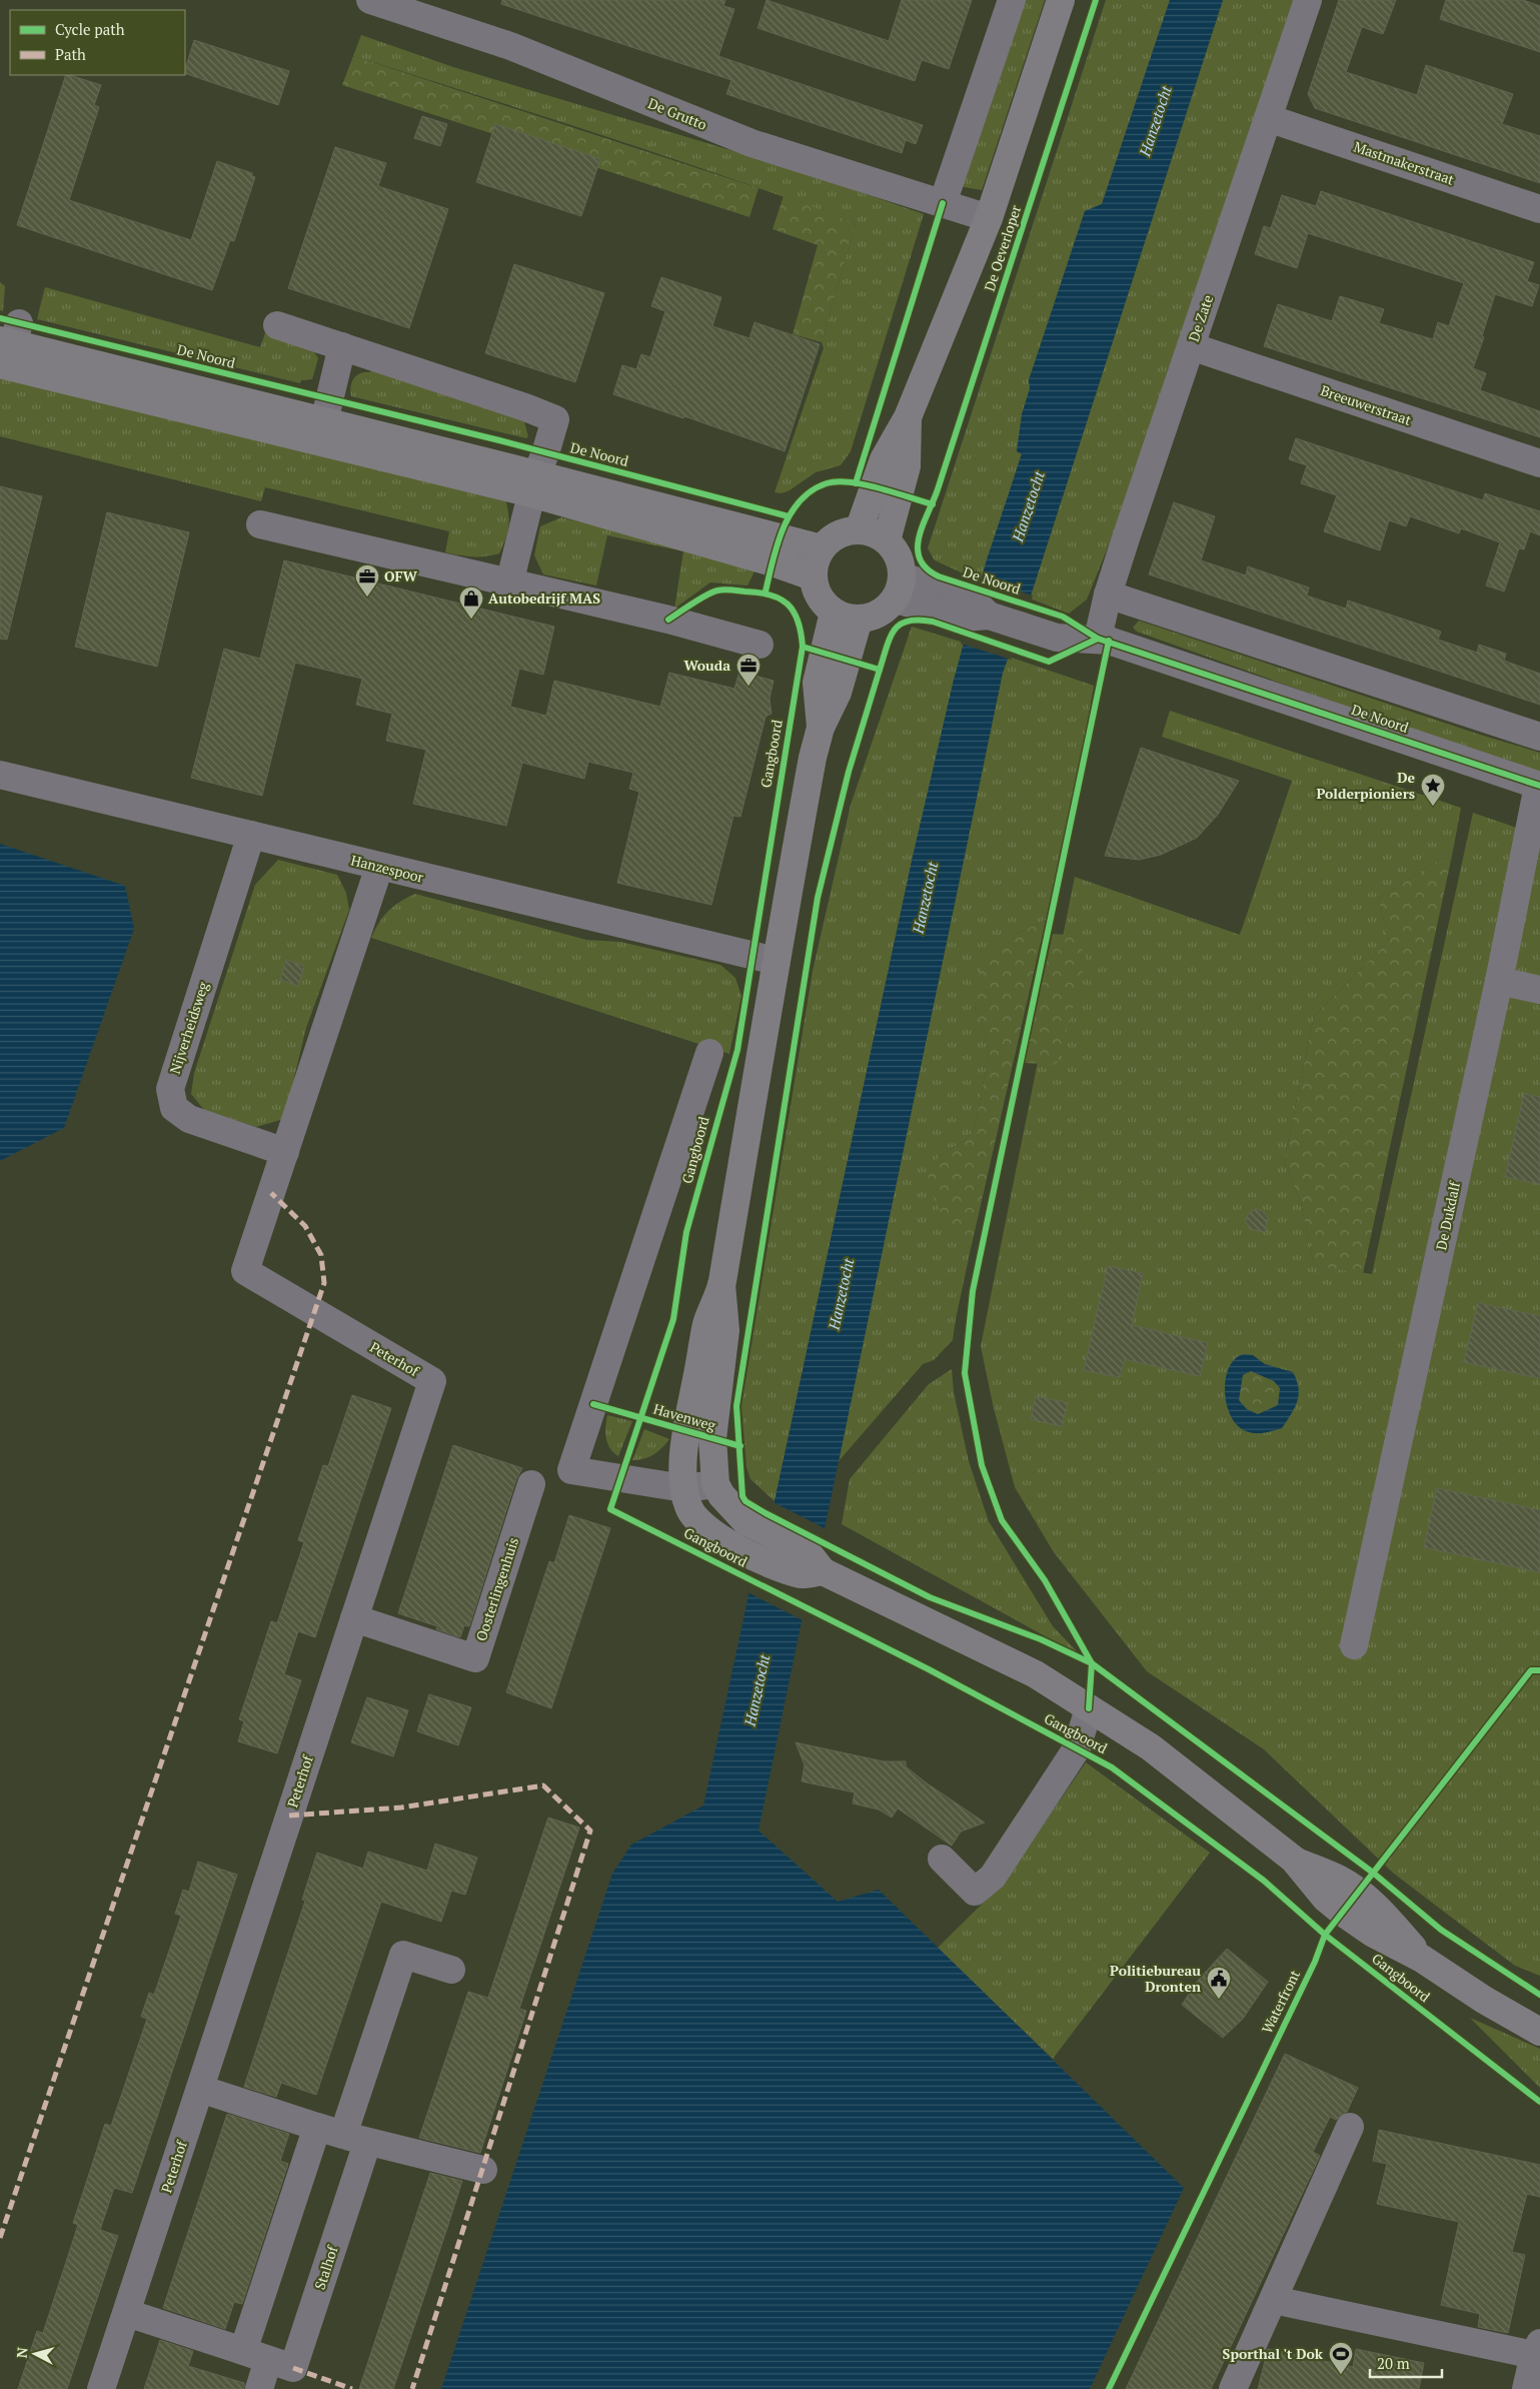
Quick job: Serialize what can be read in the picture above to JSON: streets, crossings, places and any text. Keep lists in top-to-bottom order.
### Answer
{
  "streets": {
    "main road": ["De Oeverloper", "Gangboord"],
    "street": [
      "De Grutto",
      "Mastmakerstraat",
      "De Zate",
      "De Noord",
      "Breeuwerstraat",
      "Hanzespoor",
      "Nijverheidsweg",
      "De Dukdalf",
      "Peterhof",
      "Oosterlingenhuis",
      "Stalhof"
    ],
    "cycle path": ["Havenweg", "Waterfront"]
  },
  "crossings": [
    ["De Grutto", "De Oeverloper"],
    ["Mastmakerstraat", "De Zate"],
    ["De Oeverloper", "De Noord"],
    ["De Oeverloper", "Gangboord"],
    ["De Zate", "De Noord"],
    ["De Zate", "Breeuwerstraat"],
    ["De Noord", "Gangboord"],
    ["De Noord", "De Dukdalf"],
    ["Gangboord", "Hanzespoor"],
    ["Hanzespoor", "Nijverheidsweg"],
    ["Nijverheidsweg", "Peterhof"],
    ["Peterhof", "Oosterlingenhuis"],
    ["Peterhof", "Stalhof"]
  ],
  "water": ["Hanzetocht"],
  "places": {
    "office": ["OFW", "Wouda"],
    "shop": ["Autobedrijf MAS"],
    "place": ["De Polderpioniers"],
    "public building": ["Politiebureau Dronten"],
    "sports": ["Sporthal 't Dok"]
  },
  "legend": ["Cycle path", "Path"],
  "scale_bar": "20 m",
  "north": "left"
}
